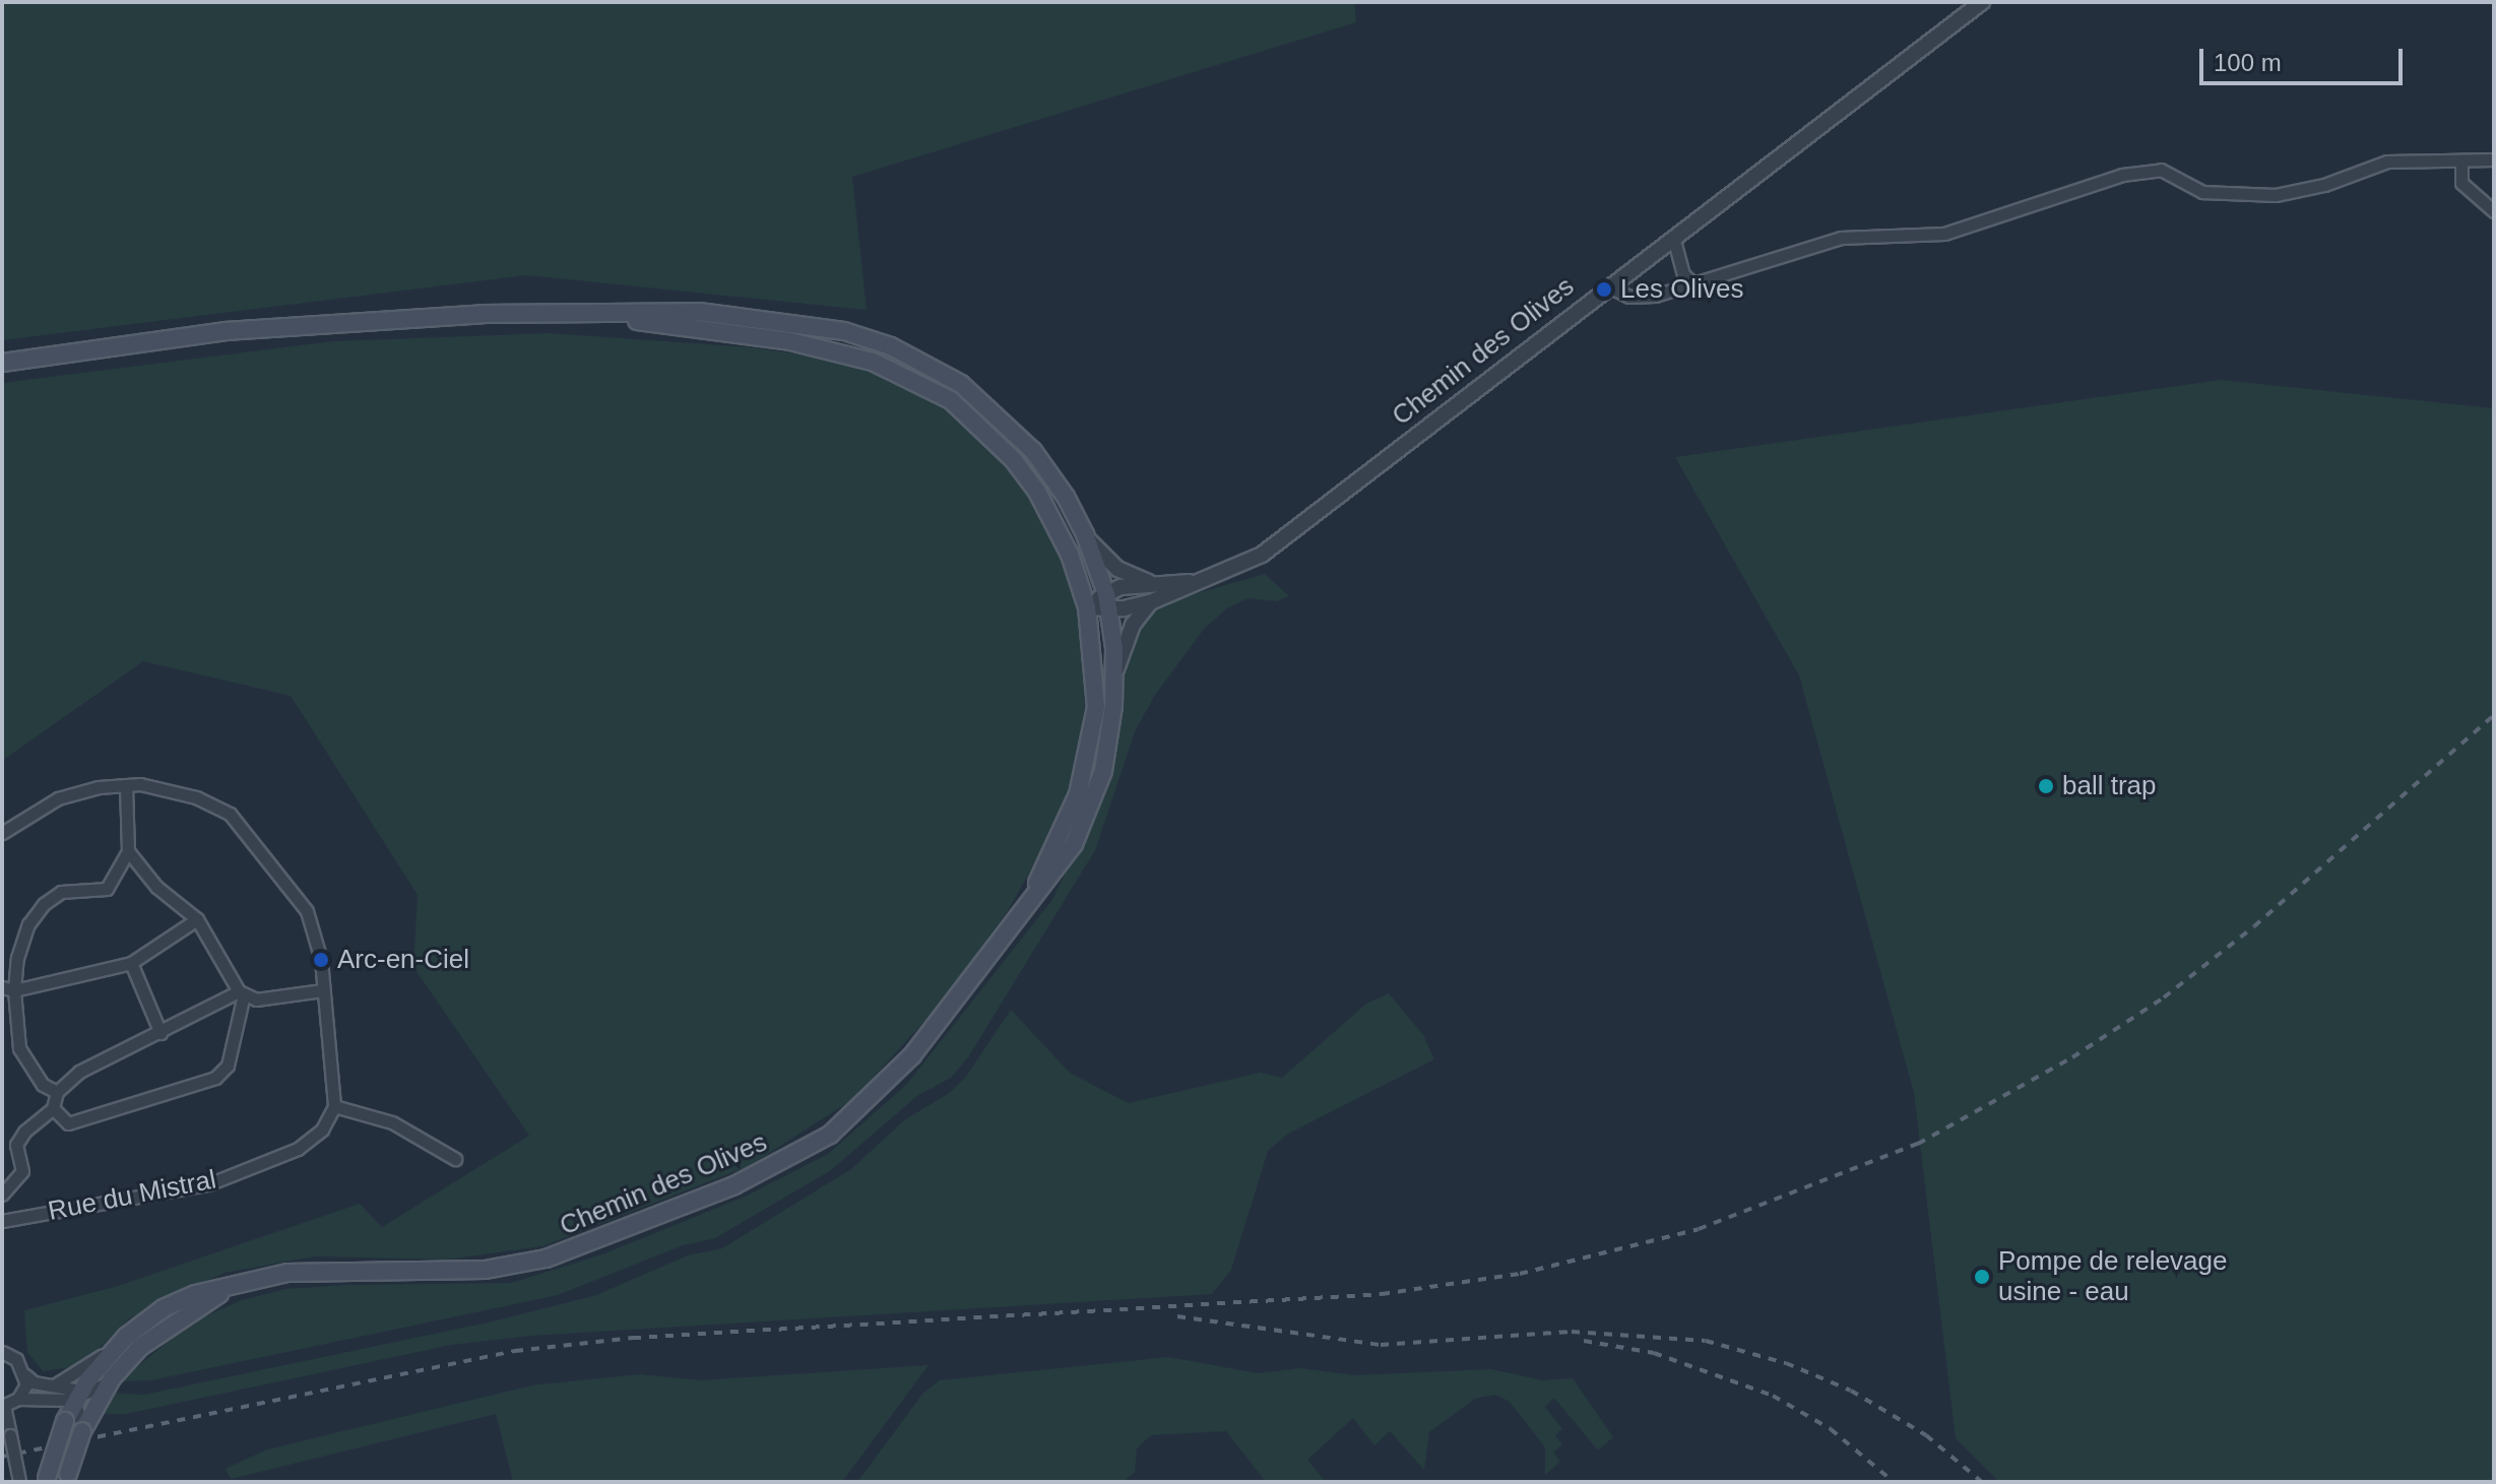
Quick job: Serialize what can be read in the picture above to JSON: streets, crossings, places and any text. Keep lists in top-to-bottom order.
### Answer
{
  "streets": {
    "main road": ["Chemin des Olives"],
    "street": ["Rue du Mistral"]
  },
  "places": [
    "Les Olives",
    "ball trap",
    "Arc-en-Ciel",
    "Pompe de relevage usine - eau"
  ],
  "scale_bar": "100 m"
}
